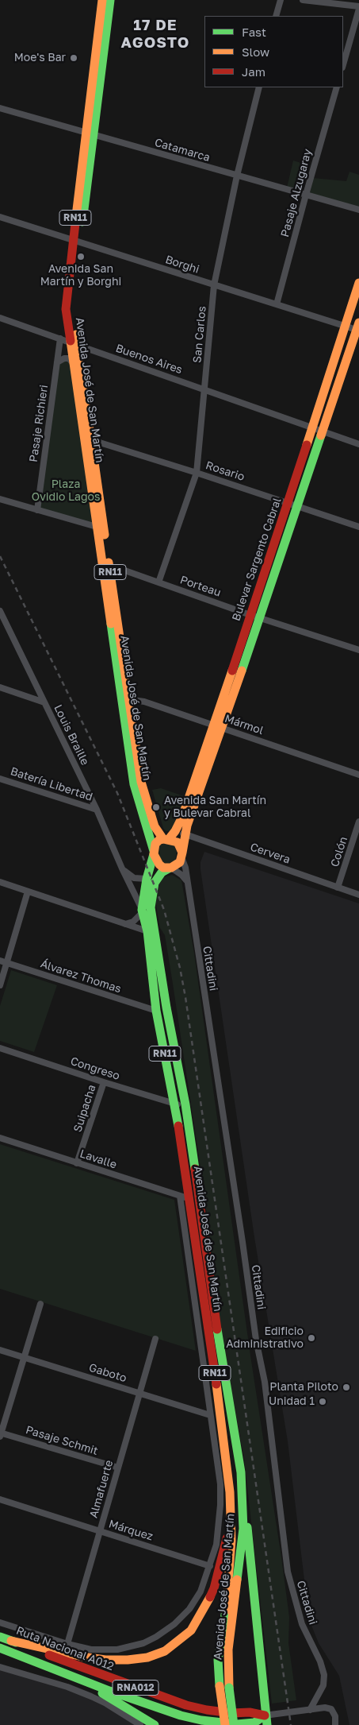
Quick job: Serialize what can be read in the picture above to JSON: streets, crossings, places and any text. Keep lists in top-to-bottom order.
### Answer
{
  "streets": {
    "main road": [
      "RN11",
      "Avenida José de San Martín",
      "Bulevar Sargento Cabral",
      "Ruta Nacional A012",
      "RNA012"
    ],
    "street": [
      "Catamarca",
      "Pasaje Alzugaray",
      "Borghi",
      "San Carlos",
      "Buenos Aires",
      "Pasaje Richieri",
      "Rosario",
      "Porteau",
      "Mármol",
      "Louis Braille",
      "Batería Libertad",
      "Colón",
      "Cervera",
      "Cittadini",
      "Álvarez Thomas",
      "Congreso",
      "Suipacha",
      "Lavalle",
      "Gaboto",
      "Pasaje Schmit",
      "Almafuerte",
      "Márquez"
    ]
  },
  "crossings": [
    ["Catamarca", "Pasaje Alzugaray"],
    ["Catamarca", "San Carlos"],
    ["Catamarca", "Avenida José de San Martín"],
    ["Pasaje Alzugaray", "Borghi"],
    ["RN11", "Avenida José de San Martín"],
    ["RN11", "Bulevar Sargento Cabral"],
    ["RN11", "Cittadini"],
    ["Borghi", "San Carlos"],
    ["Borghi", "Avenida José de San Martín"],
    ["Borghi", "Bulevar Sargento Cabral"],
    ["San Carlos", "Buenos Aires"],
    ["San Carlos", "Rosario"],
    ["San Carlos", "Porteau"],
    ["Buenos Aires", "Avenida José de San Martín"],
    ["Buenos Aires", "Pasaje Richieri"],
    ["Buenos Aires", "Bulevar Sargento Cabral"],
    ["Avenida José de San Martín", "Rosario"],
    ["Avenida José de San Martín", "Bulevar Sargento Cabral"],
    ["Avenida José de San Martín", "Porteau"],
    ["Avenida José de San Martín", "Mármol"],
    ["Avenida José de San Martín", "Louis Braille"],
    ["Avenida José de San Martín", "Cittadini"],
    ["Avenida José de San Martín", "Álvarez Thomas"],
    ["Avenida José de San Martín", "Congreso"],
    ["Avenida José de San Martín", "Lavalle"],
    ["Rosario", "Bulevar Sargento Cabral"],
    ["Bulevar Sargento Cabral", "Porteau"],
    ["Bulevar Sargento Cabral", "Mármol"],
    ["Bulevar Sargento Cabral", "Cervera"],
    ["Bulevar Sargento Cabral", "Cittadini"],
    ["Louis Braille", "Batería Libertad"],
    ["Colón", "Cervera"],
    ["Congreso", "Suipacha"],
    ["Suipacha", "Lavalle"],
    ["Gaboto", "Almafuerte"],
    ["Pasaje Schmit", "Almafuerte"],
    ["Almafuerte", "Márquez"]
  ],
  "districts": ["17 DE AGOSTO"],
  "parks": ["Plaza Ovidio Lagos"],
  "places": [
    "Moe's Bar",
    "Avenida San Martín y Borghi",
    "Avenida San Martín y Bulevar Cabral",
    "Edificio Administrativo",
    "Planta Piloto",
    "Unidad 1"
  ],
  "legend": ["Fast", "Slow", "Jam"]
}
